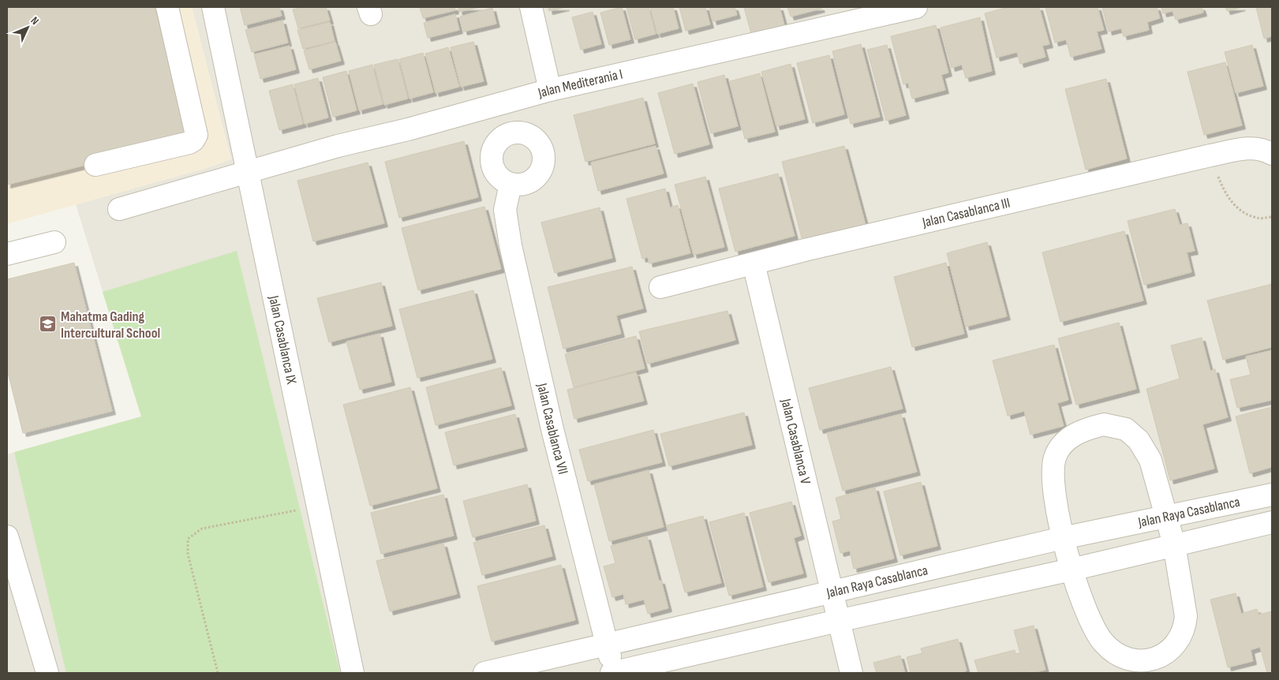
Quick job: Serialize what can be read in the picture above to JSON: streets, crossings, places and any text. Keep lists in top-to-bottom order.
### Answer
{
  "streets": {
    "street": [
      "Jalan Mediterania I",
      "Jalan Casablanca III",
      "Jalan Casablanca IX",
      "Jalan Casablanca VII",
      "Jalan Casablanca V",
      "Jalan Raya Casablanca"
    ]
  },
  "crossings": [
    ["Jalan Mediterania I", "Jalan Casablanca IX"],
    ["Jalan Casablanca III", "Jalan Casablanca V"],
    ["Jalan Casablanca VII", "Jalan Raya Casablanca"],
    ["Jalan Casablanca V", "Jalan Raya Casablanca"]
  ],
  "places": {
    "school or university": ["Mahatma Gading Intercultural School"]
  },
  "north": "top right"
}
